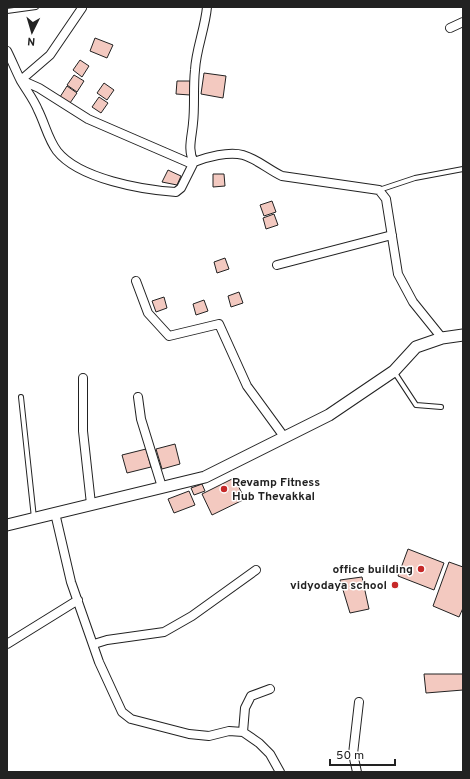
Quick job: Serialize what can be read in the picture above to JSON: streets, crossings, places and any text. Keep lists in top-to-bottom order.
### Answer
{
  "places": ["Revamp Fitness Hub Thevakkal", "office building", "vidyodaya school"],
  "scale_bar": "50 m",
  "north": "bottom"
}
